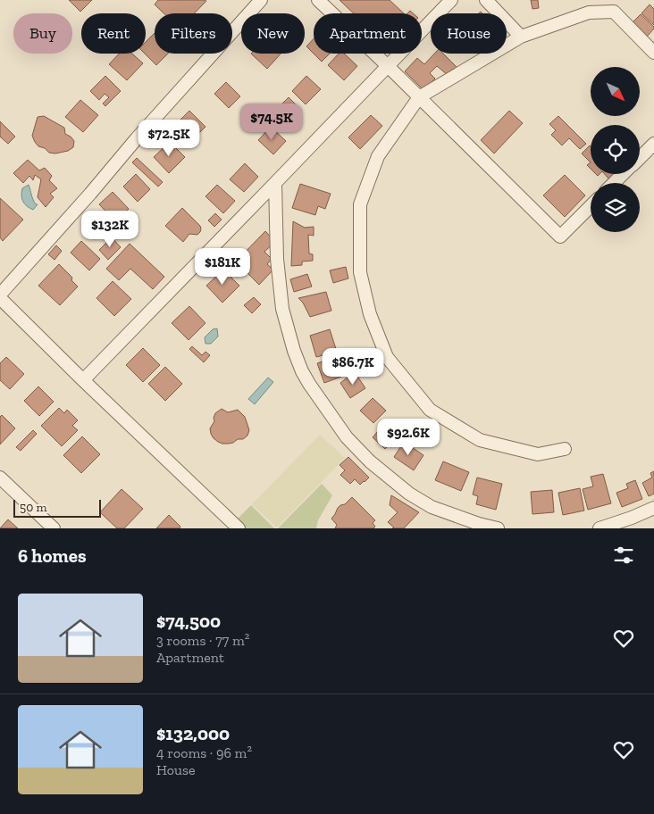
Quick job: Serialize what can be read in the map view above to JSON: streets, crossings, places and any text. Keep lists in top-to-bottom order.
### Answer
{
  "scale_bar": "50 m",
  "north": "bottom right",
  "page": {
    "chip": [
      "Buy",
      "Rent",
      "Filters",
      "New",
      "Apartment",
      "House"
    ],
    "price": [
      "$74.5K",
      "$72.5K",
      "$132K",
      "$181K",
      "$86.7K",
      "$92.6K"
    ],
    "scale": "50 m",
    "heading": "6 homes",
    "list": [
      {
        "name": "$74,500",
        "note": "3 rooms · 77 m² · Apartment"
      },
      {
        "name": "$132,000",
        "note": "4 rooms · 96 m² · House"
      }
    ]
  }
}
